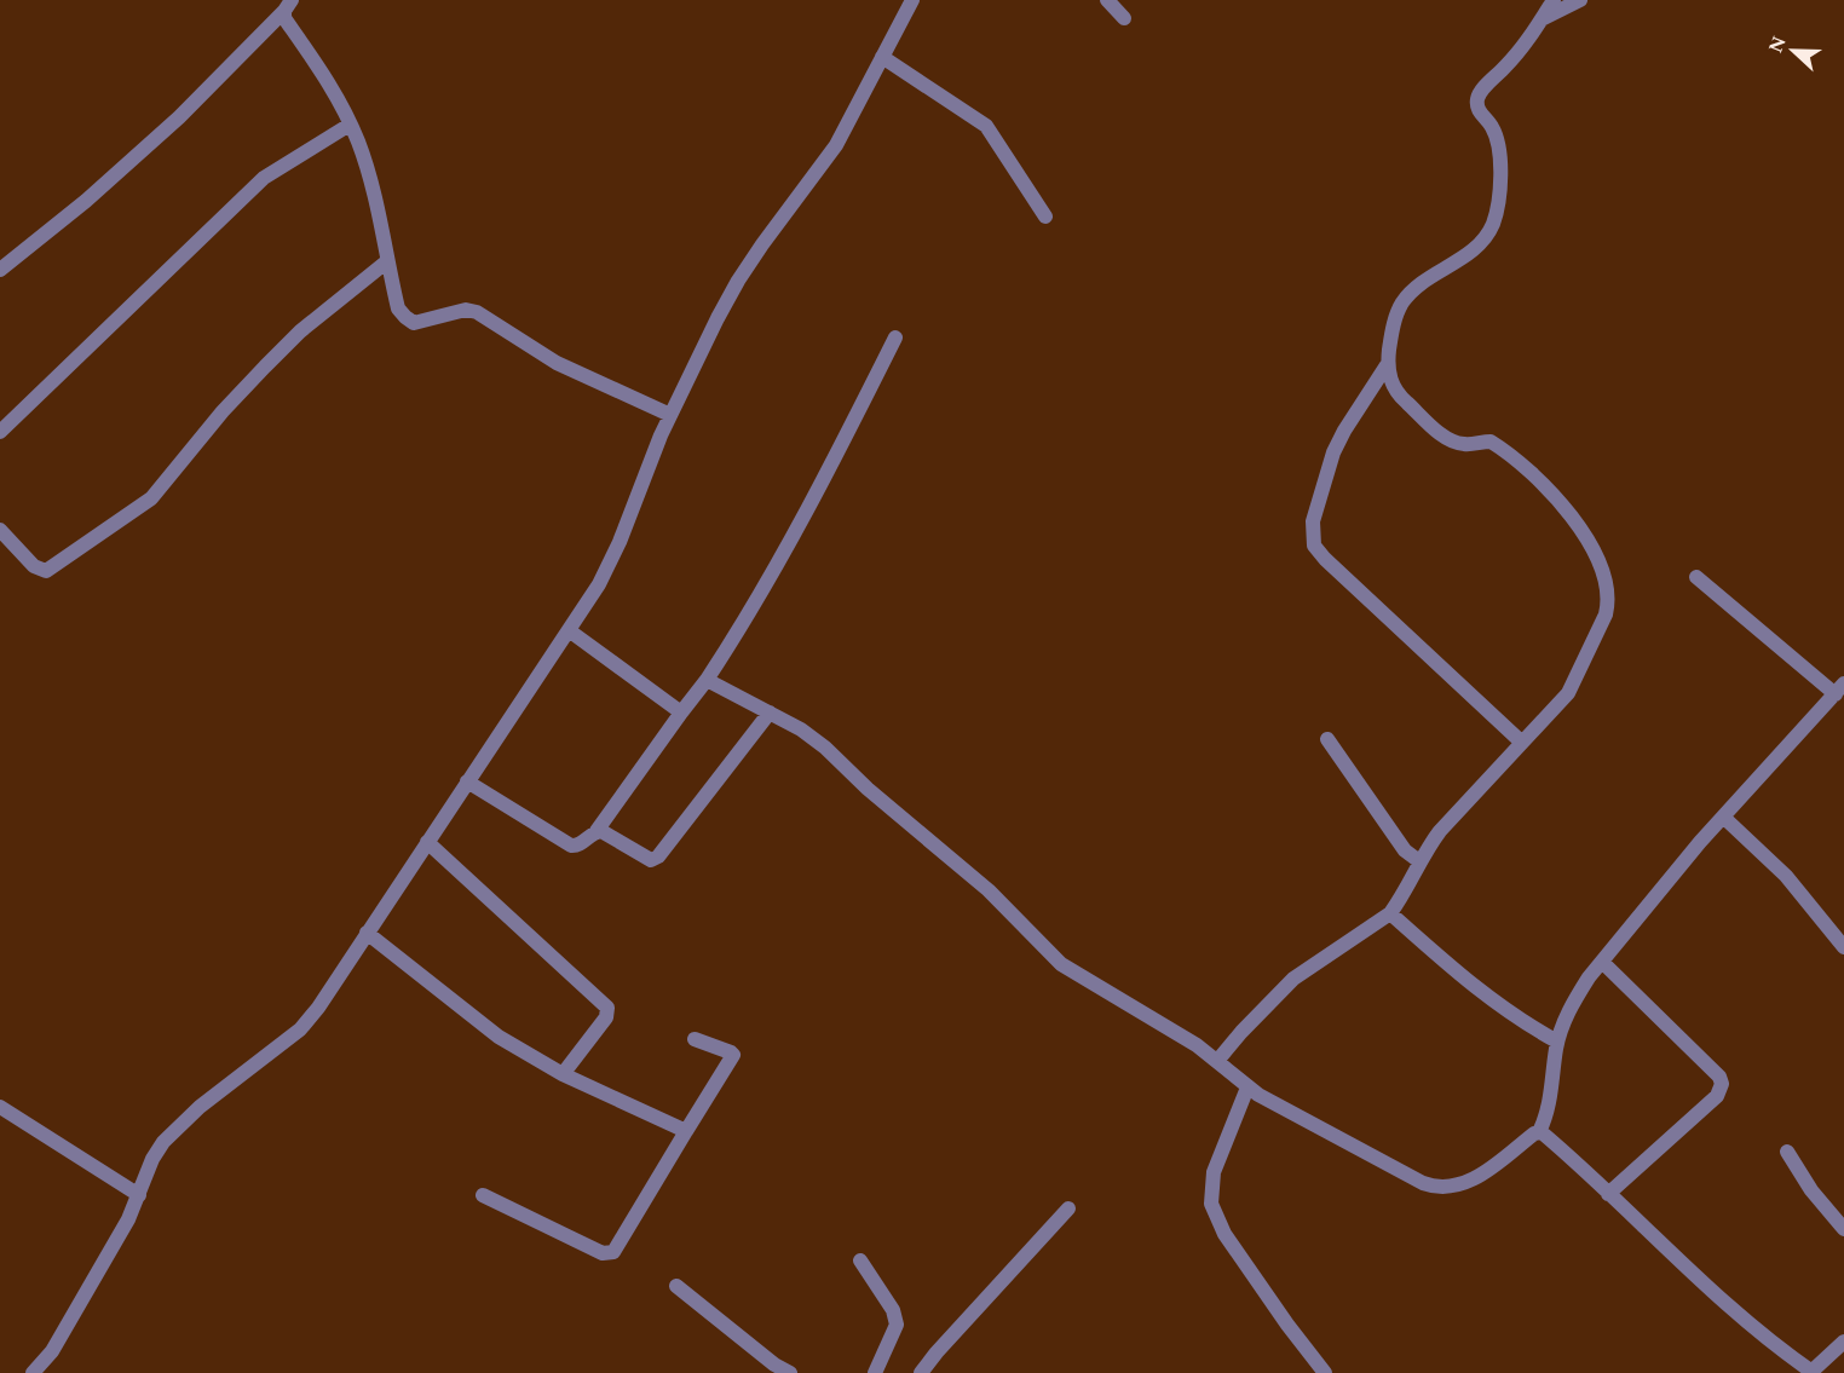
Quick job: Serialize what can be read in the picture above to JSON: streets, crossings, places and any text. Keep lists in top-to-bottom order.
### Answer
{
  "north": "left"
}
